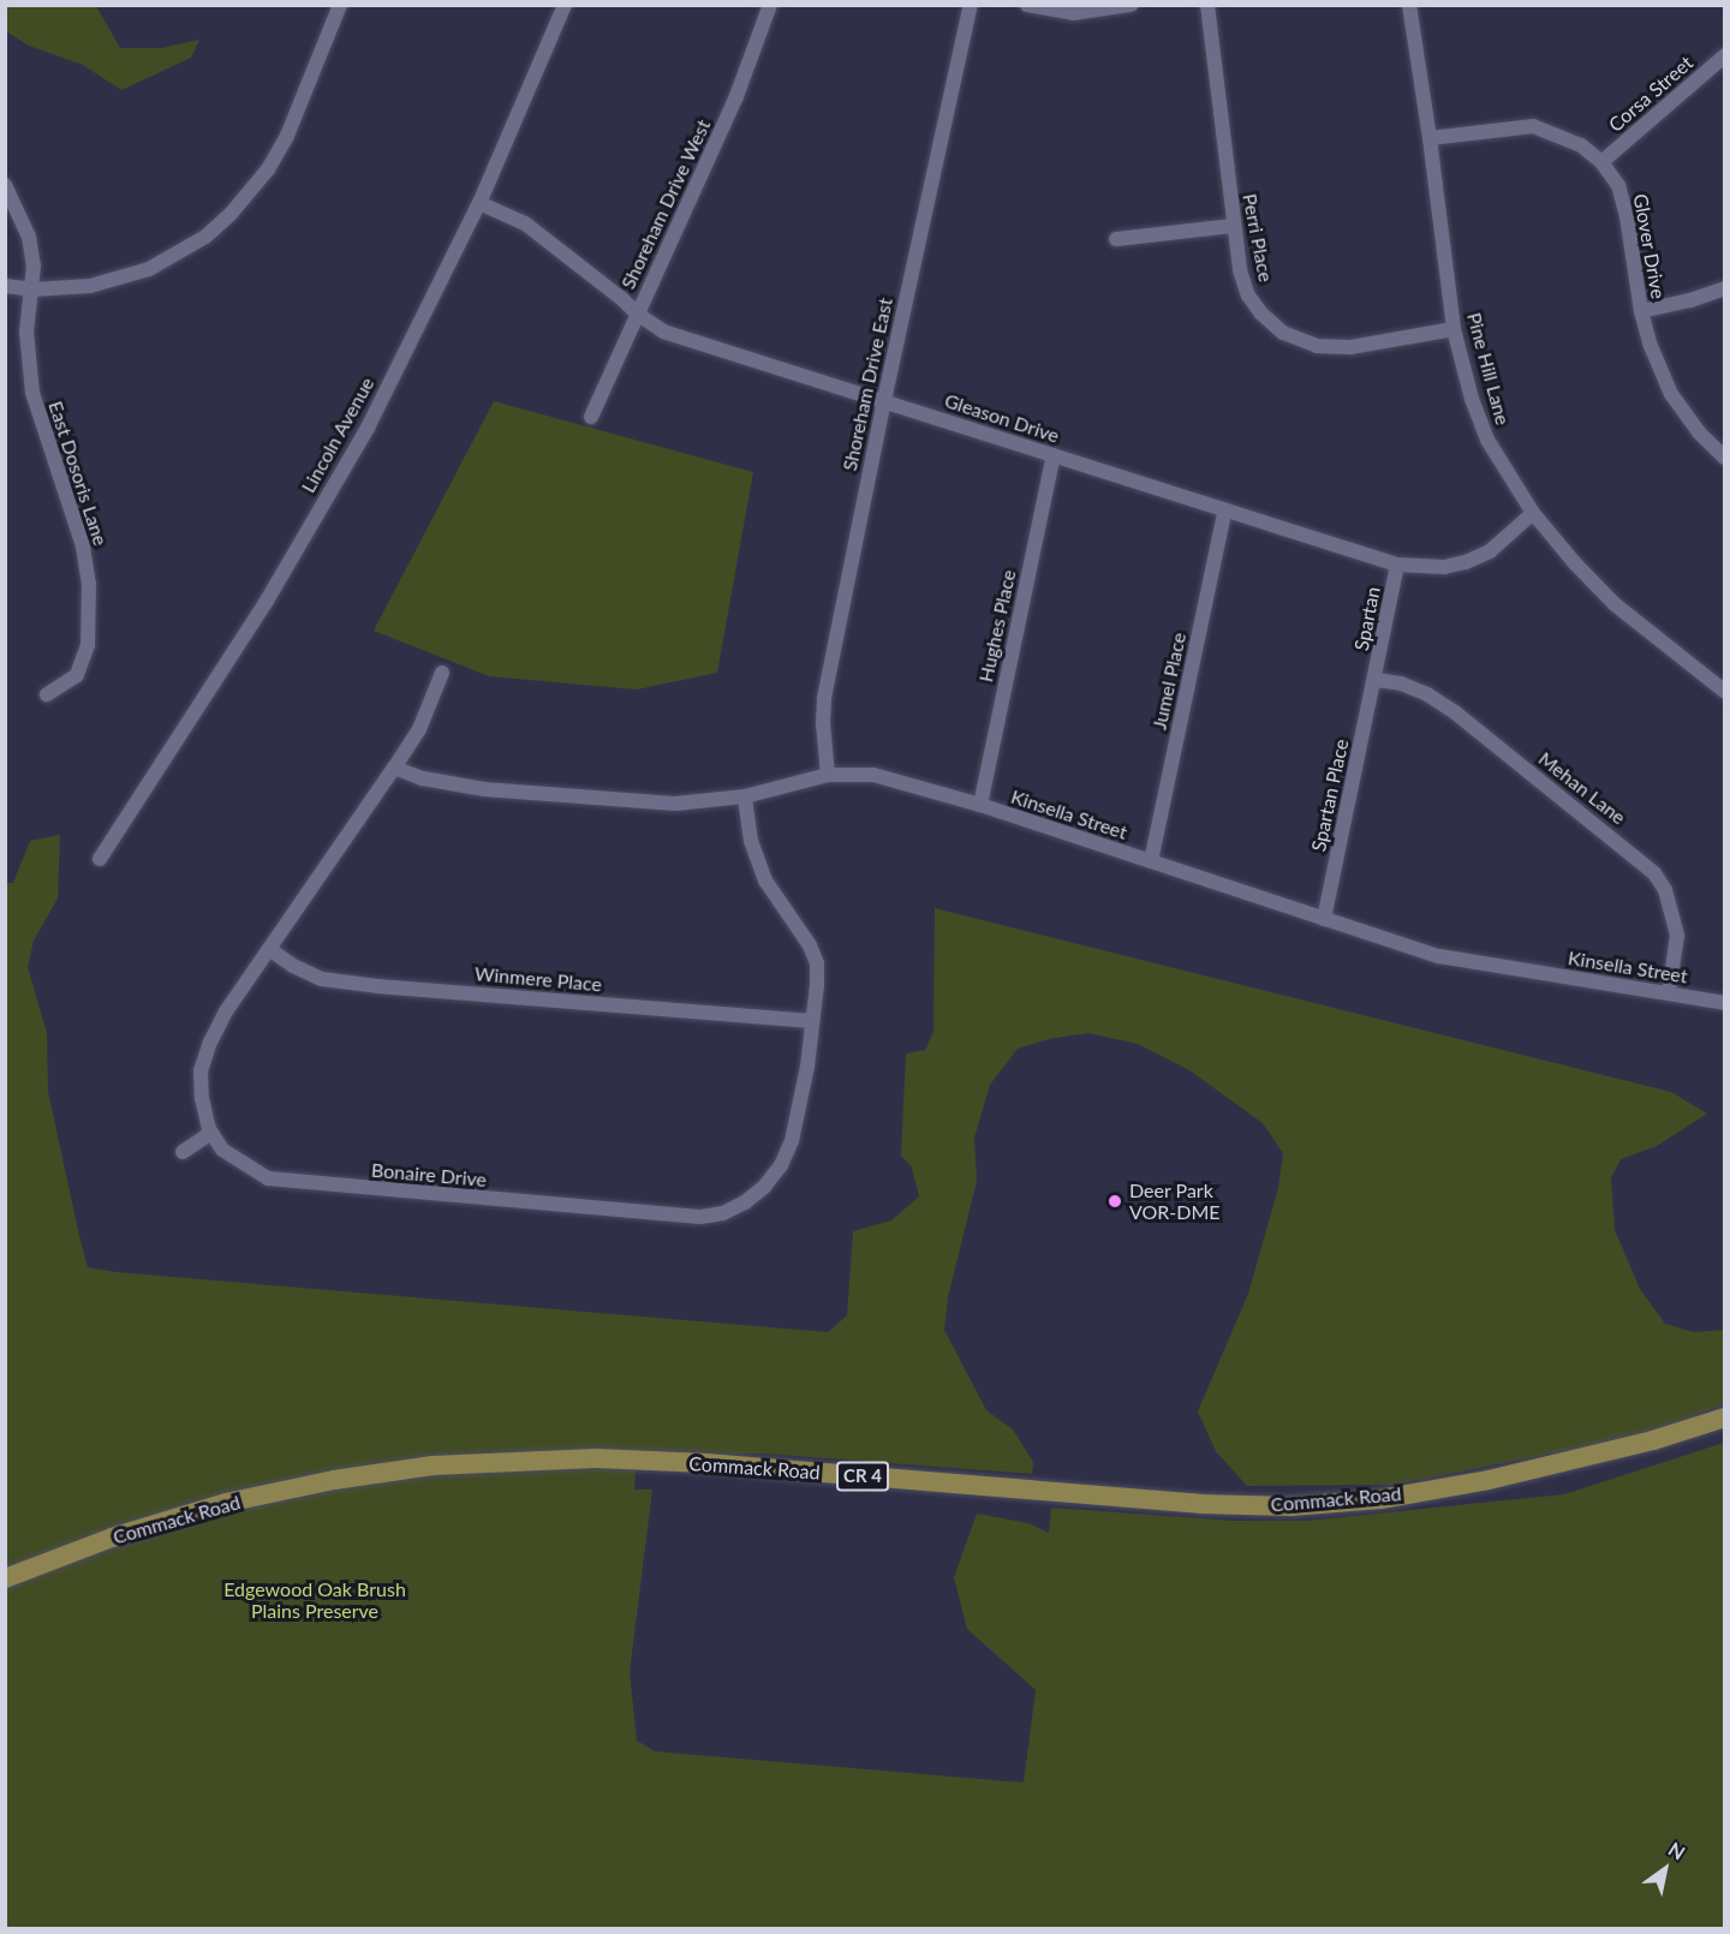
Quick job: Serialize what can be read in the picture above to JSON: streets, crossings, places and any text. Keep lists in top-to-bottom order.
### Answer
{
  "streets": {
    "main road": ["Commack Road", "CR 4"],
    "street": [
      "Corsa Street",
      "Shoreham Drive West",
      "Perri Place",
      "Glover Drive",
      "Pine Hill Lane",
      "Shoreham Drive East",
      "Gleason Drive",
      "Lincoln Avenue",
      "East Dosoris Lane",
      "Spartan",
      "Hughes Place",
      "Jumel Place",
      "Mehan Lane",
      "Spartan Place",
      "Kinsella Street",
      "Winmere Place",
      "Bonaire Drive"
    ]
  },
  "crossings": [
    ["Corsa Street", "Glover Drive"],
    ["Shoreham Drive West", "Gleason Drive"],
    ["Perri Place", "Pine Hill Lane"],
    ["Glover Drive", "Pine Hill Lane"],
    ["Pine Hill Lane", "Gleason Drive"],
    ["Shoreham Drive East", "Gleason Drive"],
    ["Shoreham Drive East", "Kinsella Street"],
    ["Gleason Drive", "Lincoln Avenue"],
    ["Gleason Drive", "Spartan"],
    ["Gleason Drive", "Hughes Place"],
    ["Gleason Drive", "Jumel Place"],
    ["Spartan", "Mehan Lane"],
    ["Spartan", "Spartan Place"],
    ["Hughes Place", "Kinsella Street"],
    ["Jumel Place", "Kinsella Street"],
    ["Mehan Lane", "Spartan Place"],
    ["Mehan Lane", "Kinsella Street"],
    ["Spartan Place", "Kinsella Street"],
    ["Kinsella Street", "Bonaire Drive"],
    ["Winmere Place", "Bonaire Drive"]
  ],
  "parks": ["Edgewood Oak Brush Plains Preserve"],
  "places": ["Deer Park VOR-DME"],
  "north": "top right"
}
